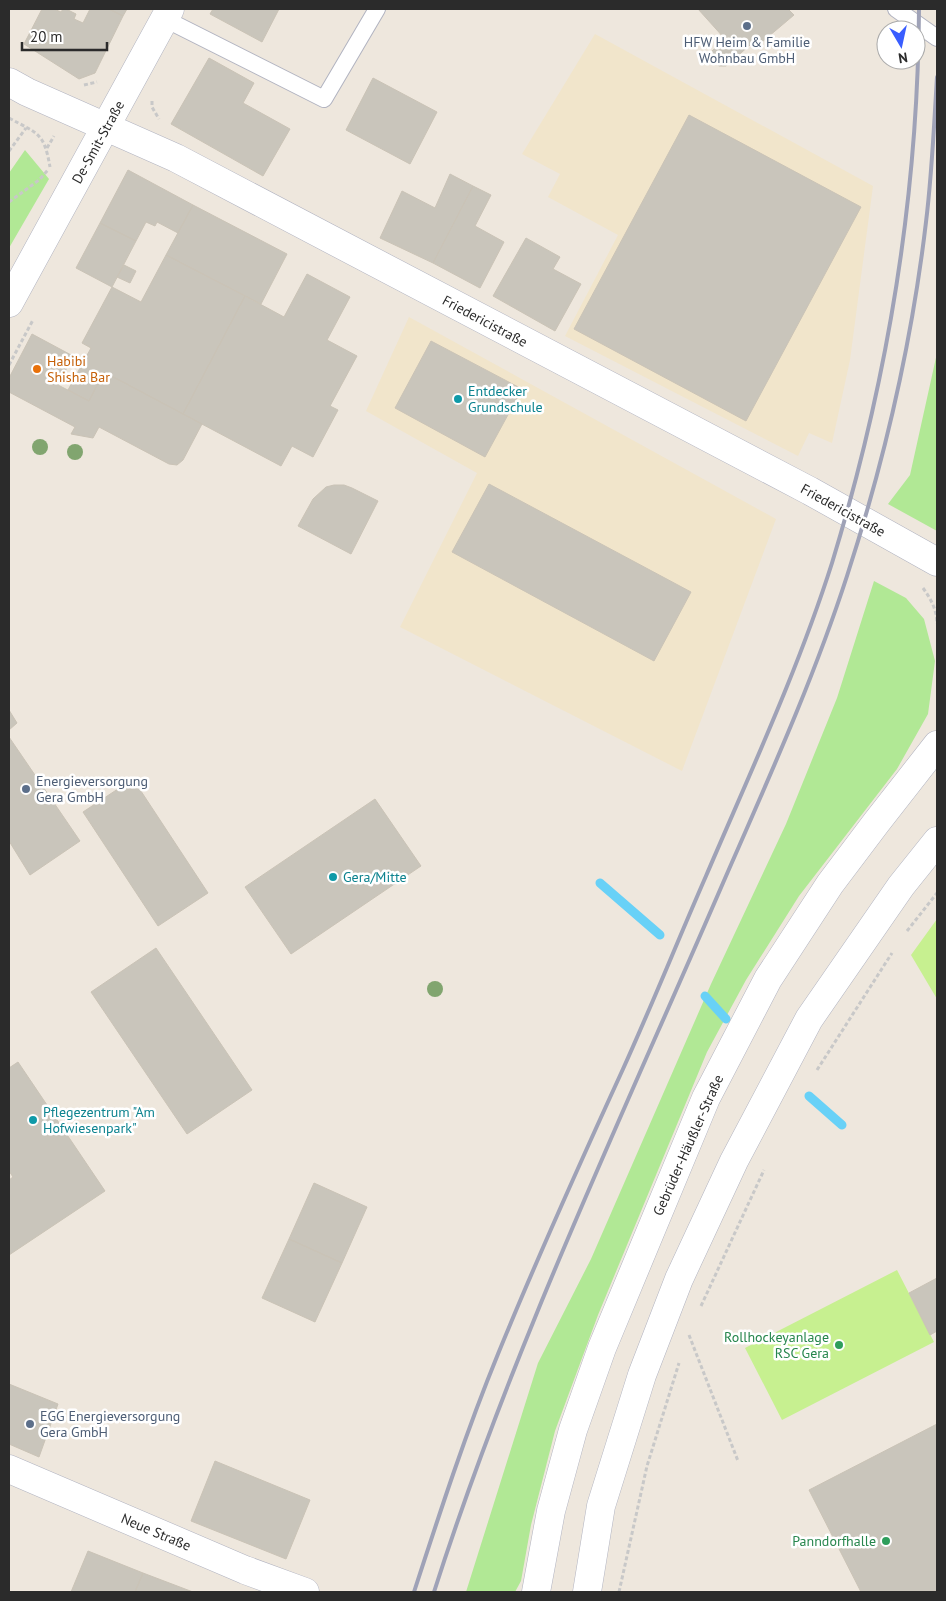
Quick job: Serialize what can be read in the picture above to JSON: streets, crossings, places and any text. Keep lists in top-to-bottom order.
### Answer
{
  "streets": {
    "main road": [
      "De-Smit-Straße",
      "Friedericistraße",
      "Gebrüder-Häußler-Straße",
      "Neue Straße"
    ]
  },
  "crossings": [
    ["De-Smit-Straße", "Friedericistraße"]
  ],
  "places": [
    "HFW Heim & Familie Wohnbau GmbH",
    "Habibi Shisha Bar",
    "Entdecker Grundschule",
    "Energieversorgung Gera GmbH",
    "Gera/Mitte",
    "Pflegezentrum \"Am Hofwiesenpark\"",
    "Rollhockeyanlage RSC Gera",
    "EGG Energieversorgung Gera GmbH",
    "Panndorfhalle"
  ],
  "scale_bar": "20 m",
  "north": "bottom"
}
